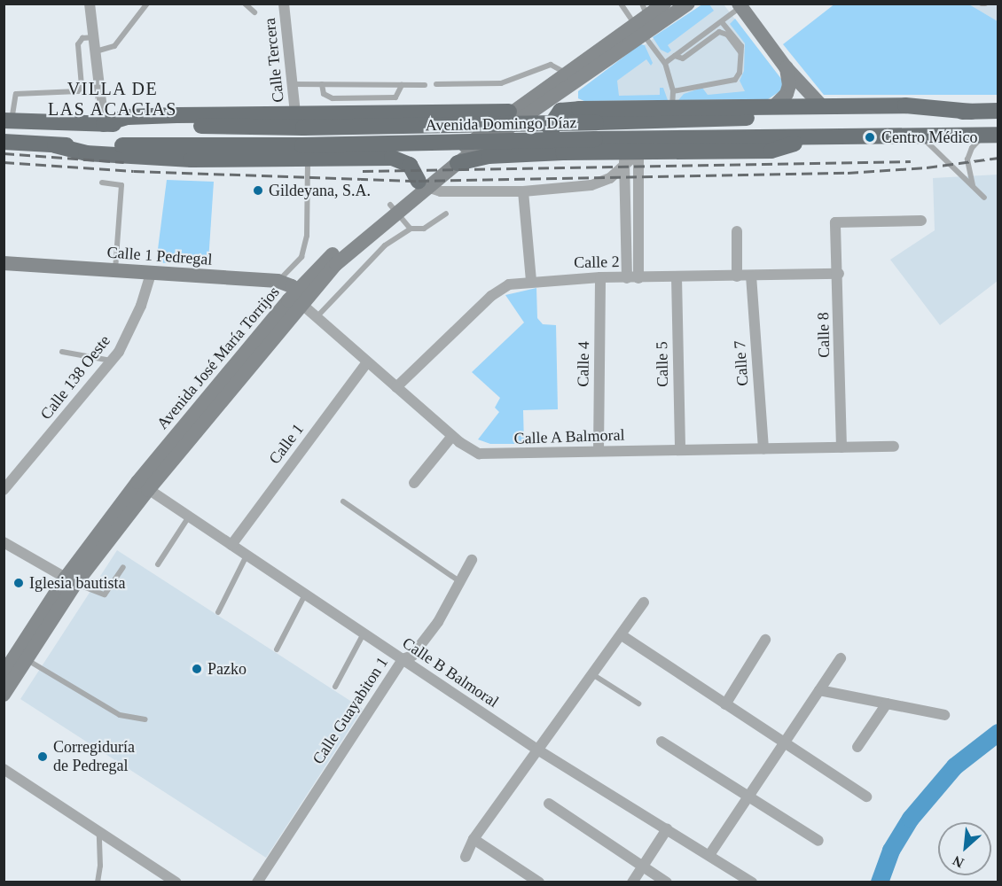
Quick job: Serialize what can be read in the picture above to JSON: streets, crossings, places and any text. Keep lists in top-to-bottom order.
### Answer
{
  "streets": {
    "main road": ["Avenida Domingo Díaz", "Calle 1 Pedregal", "Avenida José María Torrijos"],
    "street": [
      "Calle Tercera",
      "Calle 2",
      "Calle 8",
      "Calle 7",
      "Calle 4",
      "Calle 5",
      "Calle 138 Oeste",
      "Calle A Balmoral",
      "Calle 1",
      "Calle B Balmoral",
      "Calle Guayabiton 1"
    ]
  },
  "crossings": [
    ["Calle Tercera", "Avenida Domingo Díaz"],
    ["Calle 1 Pedregal", "Avenida José María Torrijos"],
    ["Calle 1 Pedregal", "Calle 138 Oeste"],
    ["Calle 1 Pedregal", "Calle A Balmoral"],
    ["Calle 2", "Calle 8"],
    ["Calle 2", "Calle 7"],
    ["Calle 2", "Calle 4"],
    ["Calle 2", "Calle 5"],
    ["Calle 2", "Calle A Balmoral"],
    ["Calle 8", "Calle A Balmoral"],
    ["Avenida José María Torrijos", "Calle A Balmoral"],
    ["Avenida José María Torrijos", "Calle B Balmoral"],
    ["Calle 7", "Calle A Balmoral"],
    ["Calle 4", "Calle A Balmoral"],
    ["Calle 5", "Calle A Balmoral"],
    ["Calle A Balmoral", "Calle 1"],
    ["Calle 1", "Calle B Balmoral"],
    ["Calle B Balmoral", "Calle Guayabiton 1"]
  ],
  "districts": ["VILLA DE LAS ACACIAS"],
  "places": [
    "Centro Médico",
    "Gildeyana, S.A.",
    "Iglesia bautista",
    "Pazko",
    "Corregiduría de Pedregal"
  ],
  "north": "bottom left"
}
